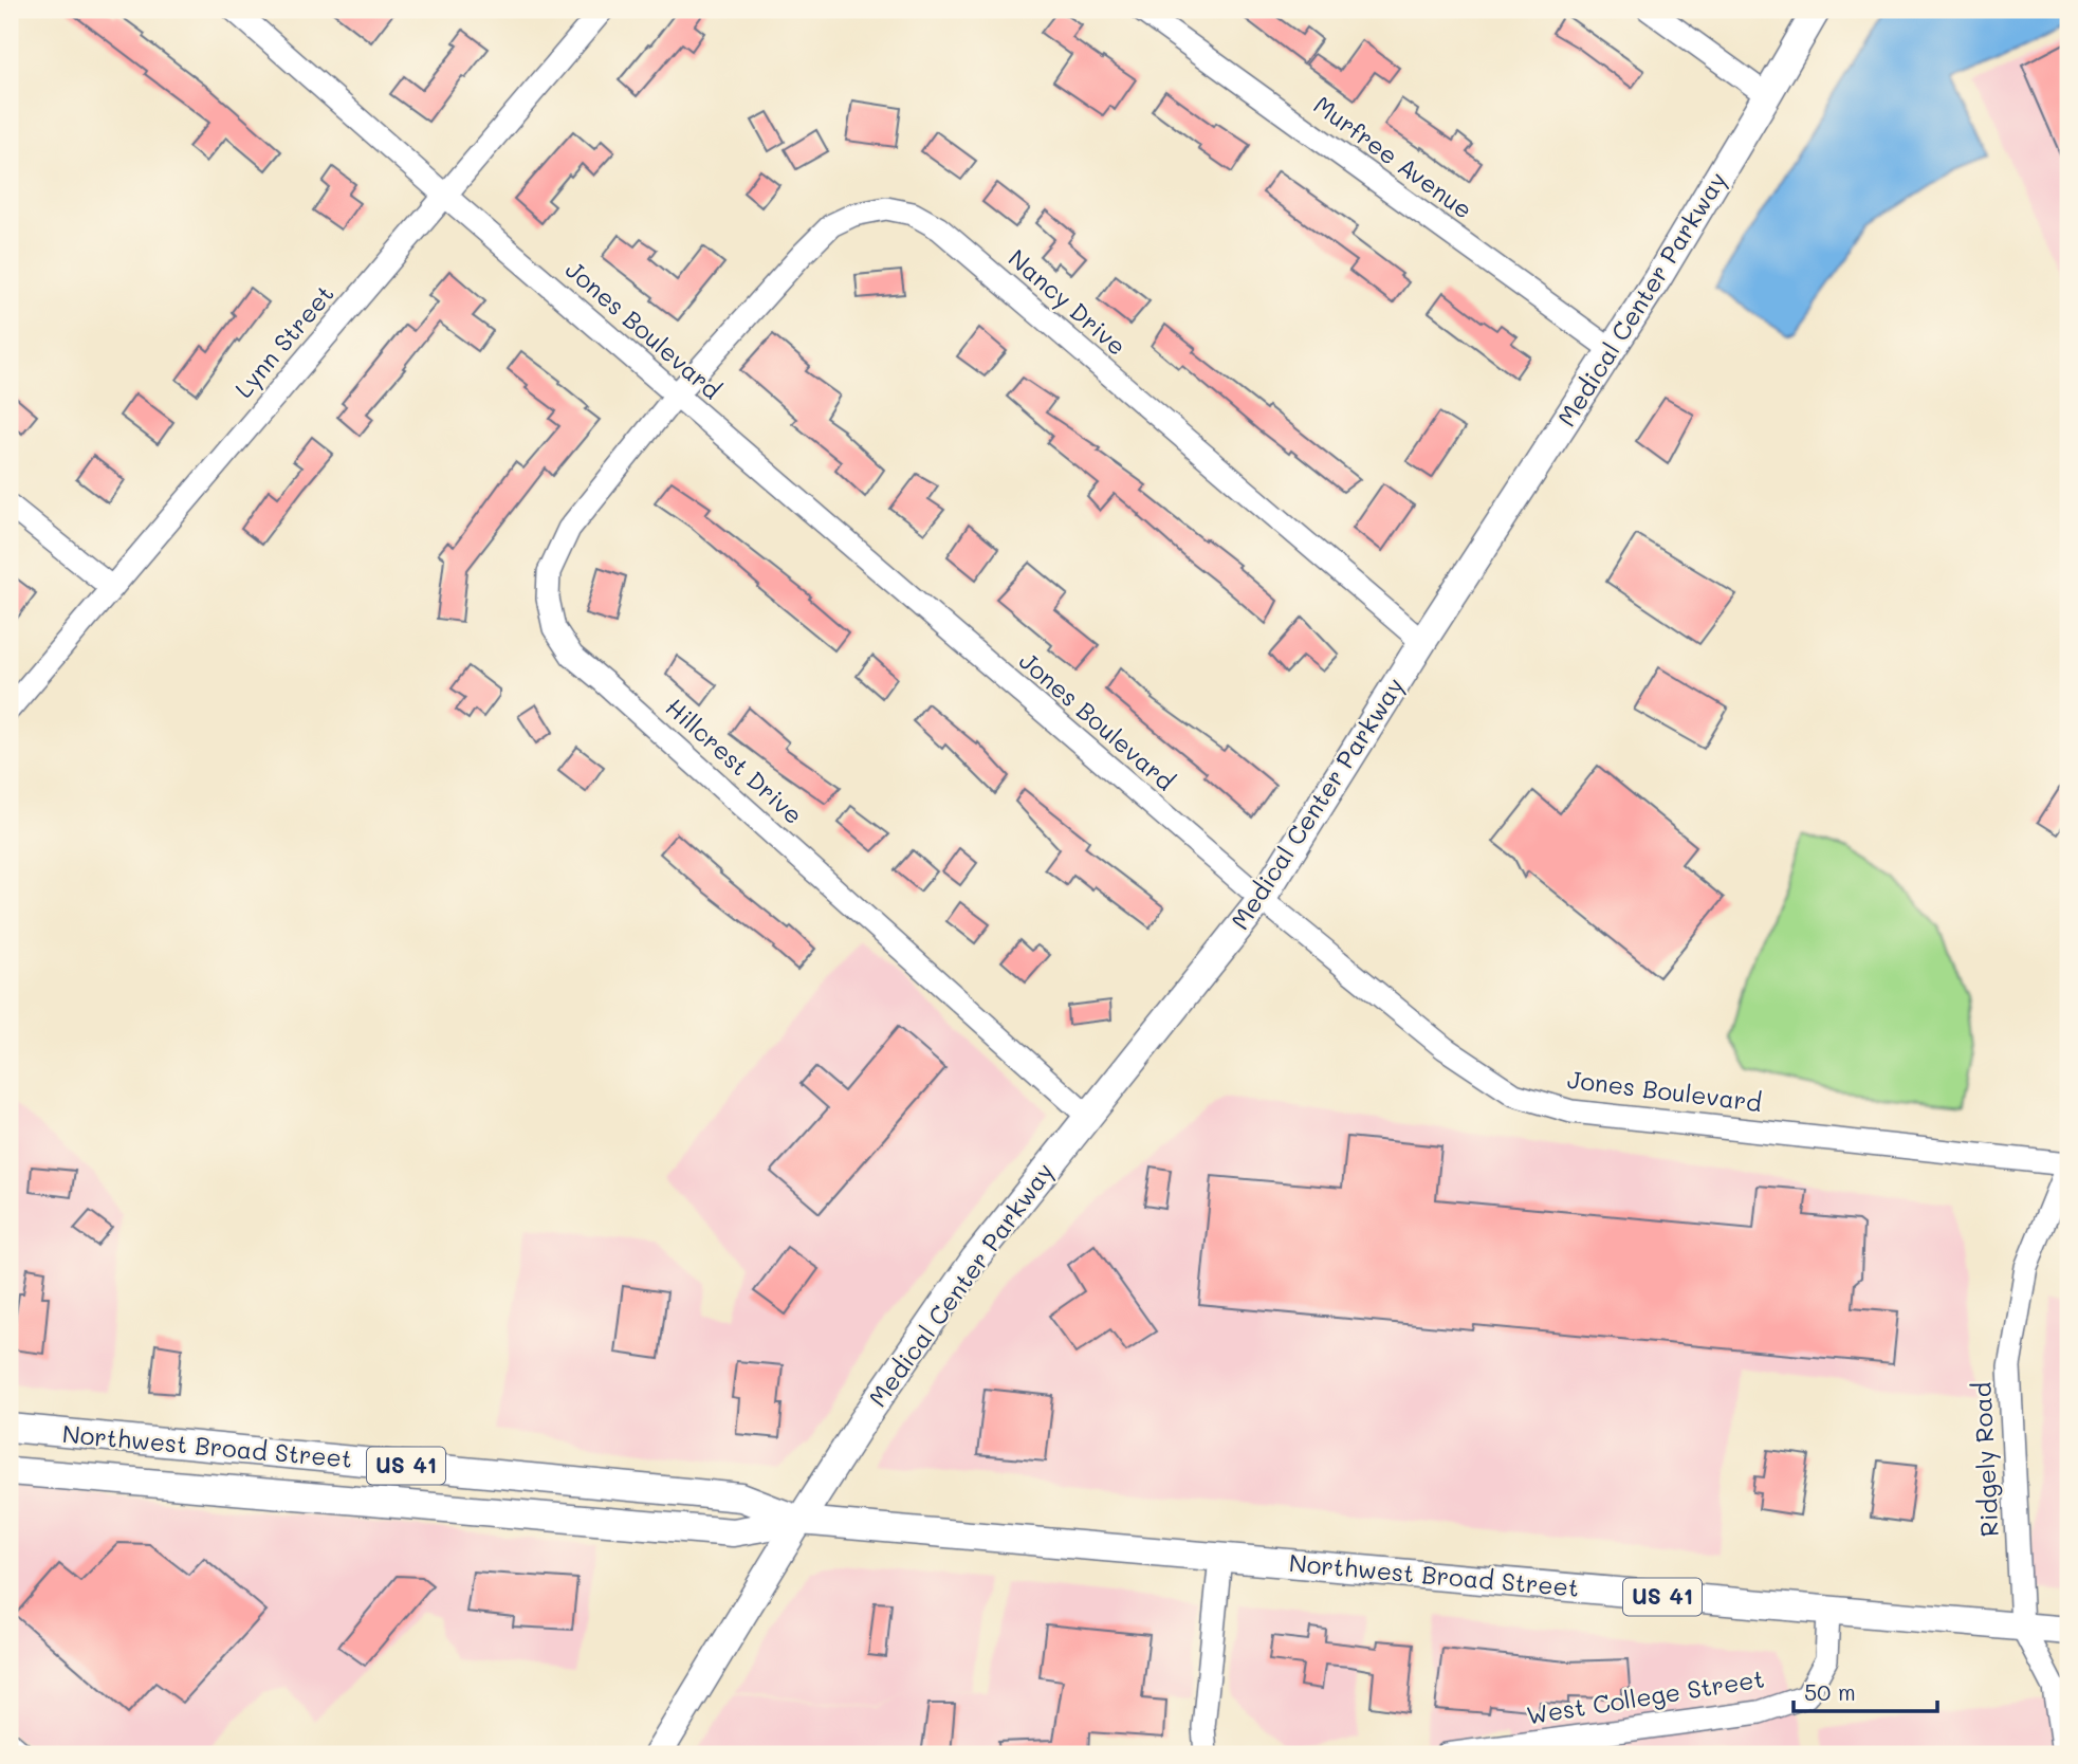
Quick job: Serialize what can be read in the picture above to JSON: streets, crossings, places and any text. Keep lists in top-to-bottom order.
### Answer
{
  "streets": {
    "main road": ["Medical Center Parkway", "Northwest Broad Street", "US 41"],
    "street": [
      "Murfree Avenue",
      "Nancy Drive",
      "Jones Boulevard",
      "Lynn Street",
      "Hillcrest Drive",
      "Ridgely Road",
      "West College Street"
    ]
  },
  "crossings": [
    ["Murfree Avenue", "Medical Center Parkway"],
    ["Medical Center Parkway", "Nancy Drive"],
    ["Medical Center Parkway", "Jones Boulevard"],
    ["Medical Center Parkway", "Hillcrest Drive"],
    ["Medical Center Parkway", "Northwest Broad Street"],
    ["Nancy Drive", "Jones Boulevard"],
    ["Nancy Drive", "Hillcrest Drive"],
    ["Jones Boulevard", "Lynn Street"],
    ["Jones Boulevard", "Hillcrest Drive"],
    ["Jones Boulevard", "Ridgely Road"],
    ["Northwest Broad Street", "Ridgely Road"],
    ["Northwest Broad Street", "West College Street"]
  ],
  "scale_bar": "50 m"
}
